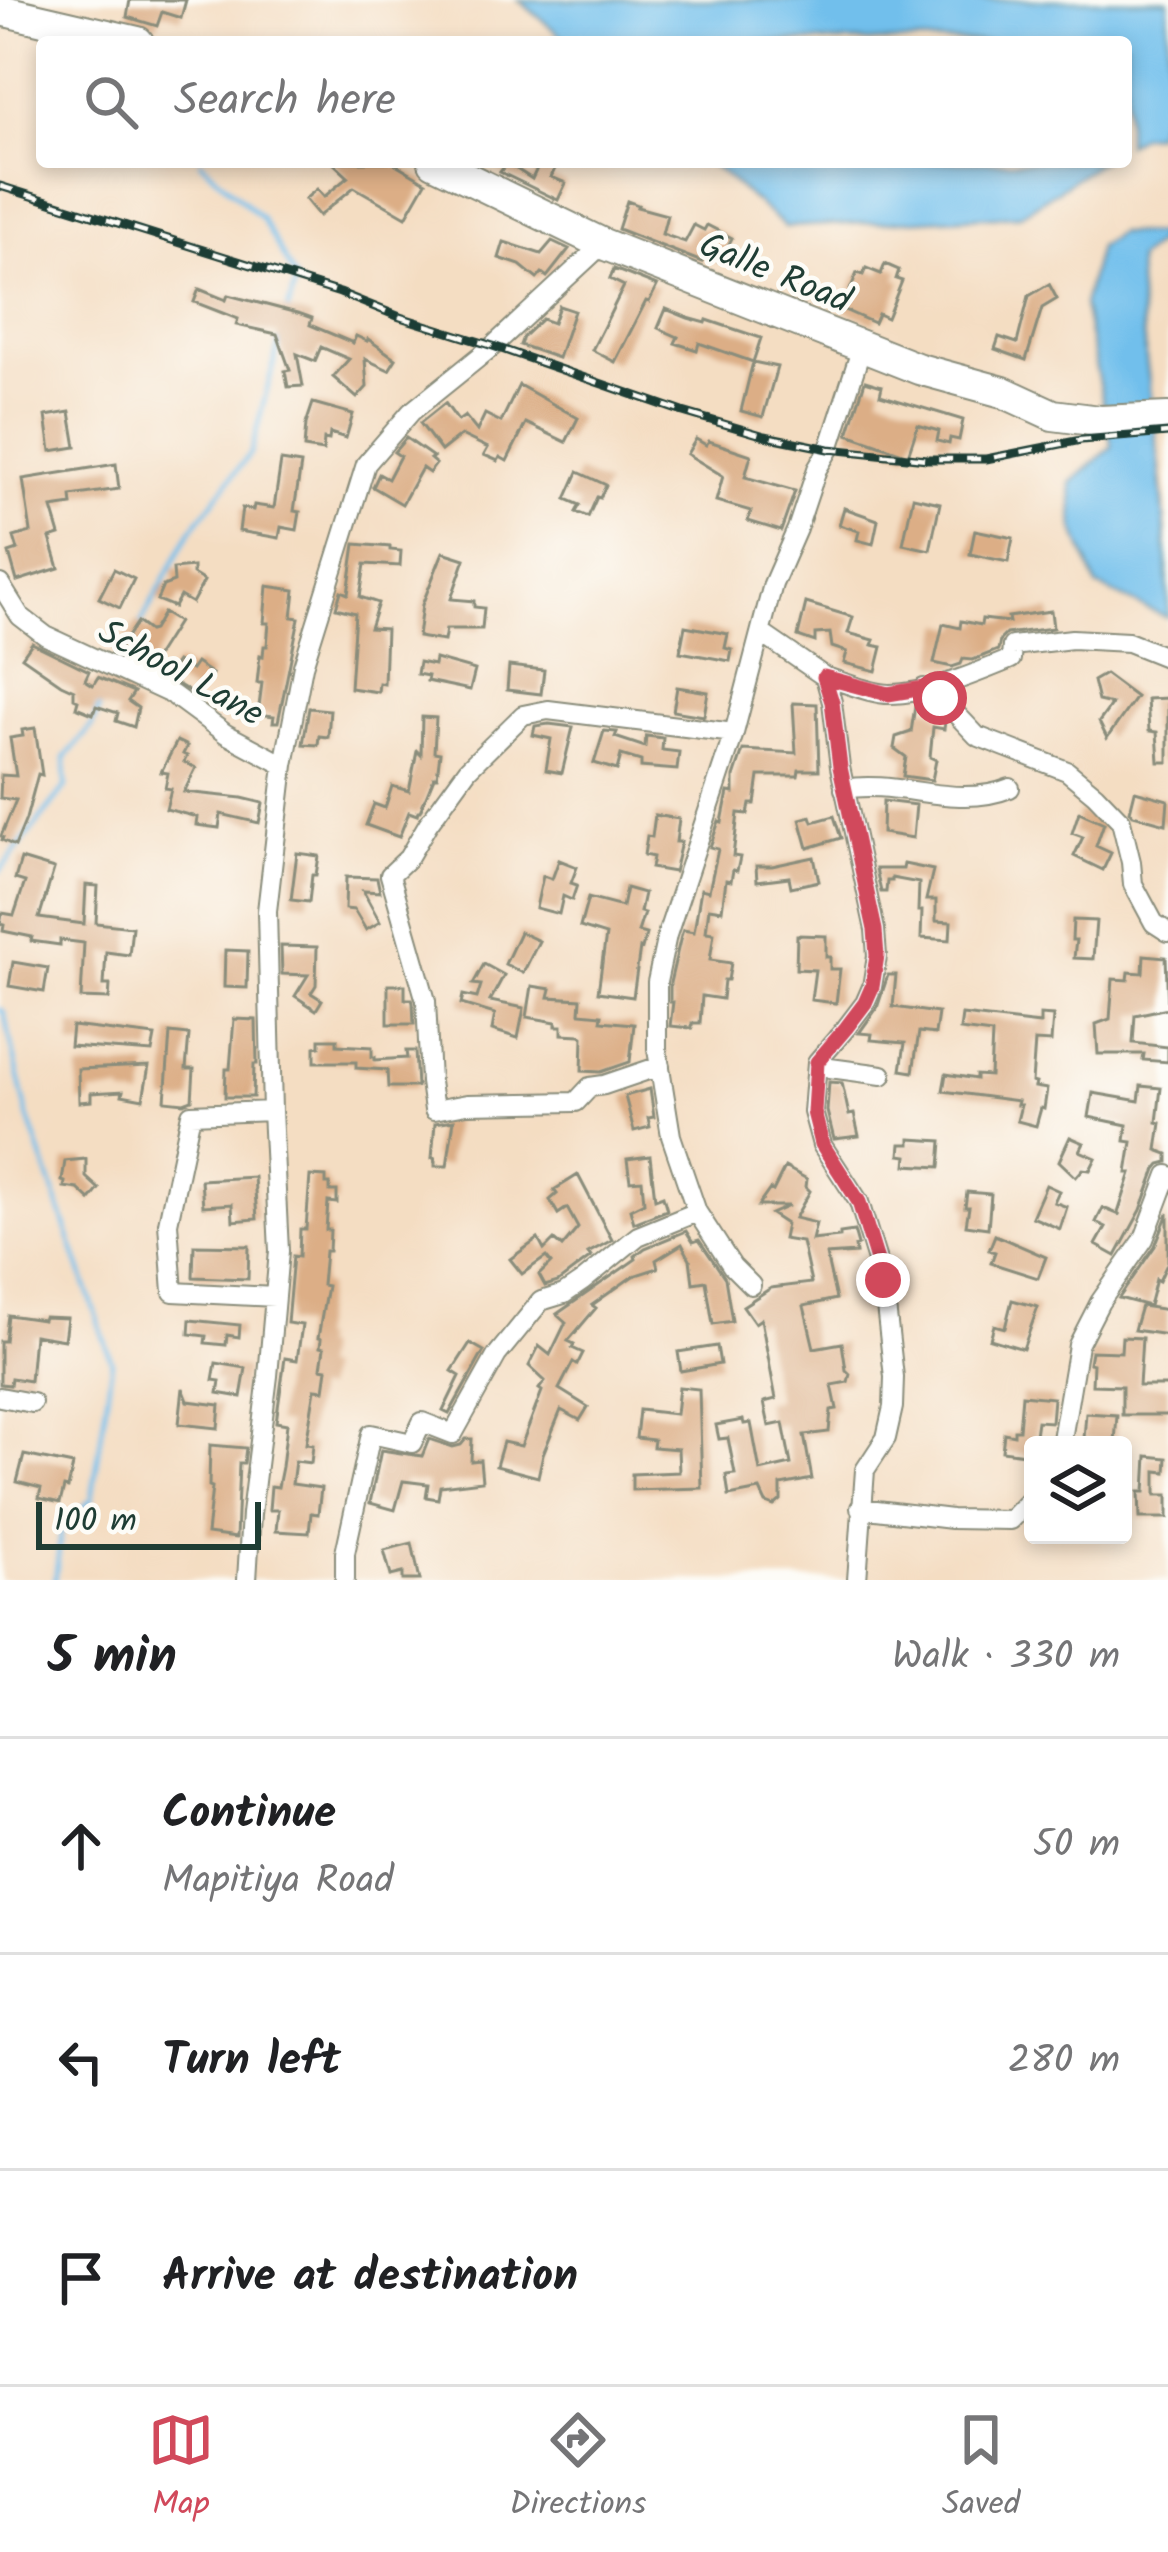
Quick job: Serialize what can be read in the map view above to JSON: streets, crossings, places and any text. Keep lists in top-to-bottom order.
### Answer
{
  "streets": {
    "highway": ["Galle Road"],
    "street": ["School Lane"]
  },
  "scale_bar": "100 m",
  "page": {
    "search": "Search here",
    "scale": "100 m",
    "heading": ["5 min", "Walk · 330 m"],
    "list": [
      ["Continue", "Mapitiya Road", "50 m"],
      ["Turn left", "280 m"],
      "Arrive at destination"
    ],
    "nav": ["Map", "Directions", "Saved"]
  }
}
